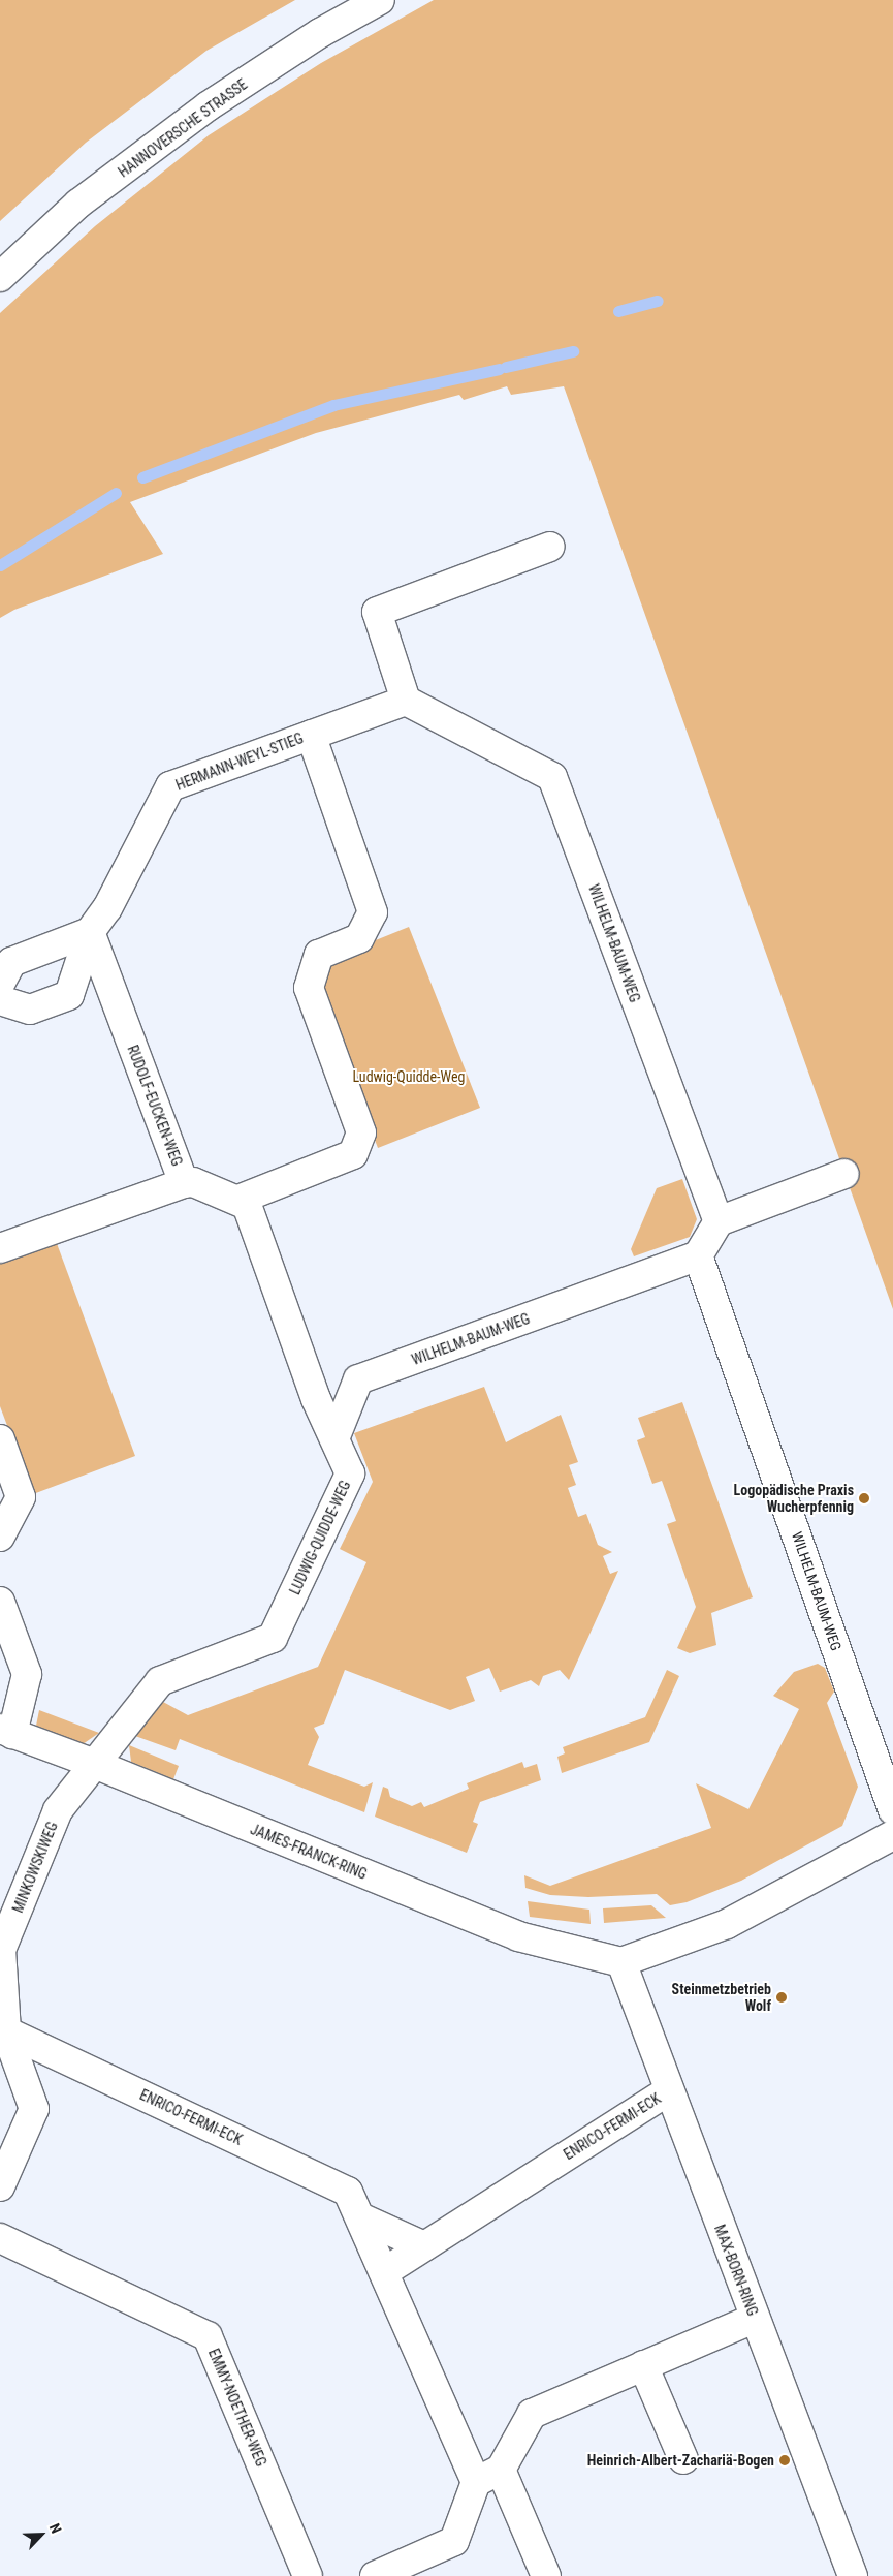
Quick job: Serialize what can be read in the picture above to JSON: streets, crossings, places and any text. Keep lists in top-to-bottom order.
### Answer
{
  "streets": {
    "street": [
      "HANNOVERSCHE STRASSE",
      "HERMANN-WEYL-STIEG",
      "WILHELM-BAUM-WEG",
      "RUDOLF-EUCKEN-WEG",
      "LUDWIG-QUIDDE-WEG",
      "JAMES-FRANCK-RING",
      "MINKOWSKIWEG",
      "ENRICO-FERMI-ECK",
      "MAX-BORN-RING",
      "EMMY-NOETHER-WEG"
    ]
  },
  "crossings": [
    ["HERMANN-WEYL-STIEG", "WILHELM-BAUM-WEG"],
    ["HERMANN-WEYL-STIEG", "RUDOLF-EUCKEN-WEG"],
    ["WILHELM-BAUM-WEG", "LUDWIG-QUIDDE-WEG"],
    ["LUDWIG-QUIDDE-WEG", "JAMES-FRANCK-RING"],
    ["LUDWIG-QUIDDE-WEG", "MINKOWSKIWEG"],
    ["JAMES-FRANCK-RING", "MINKOWSKIWEG"],
    ["JAMES-FRANCK-RING", "MAX-BORN-RING"],
    ["MINKOWSKIWEG", "ENRICO-FERMI-ECK"],
    ["ENRICO-FERMI-ECK", "MAX-BORN-RING"]
  ],
  "parks": ["Ludwig-Quidde-Weg"],
  "places": ["Logopädische Praxis Wucherpfennig", "Steinmetzbetrieb Wolf", "Heinrich-Albert-Zachariä-Bogen"],
  "north": "top right"
}
